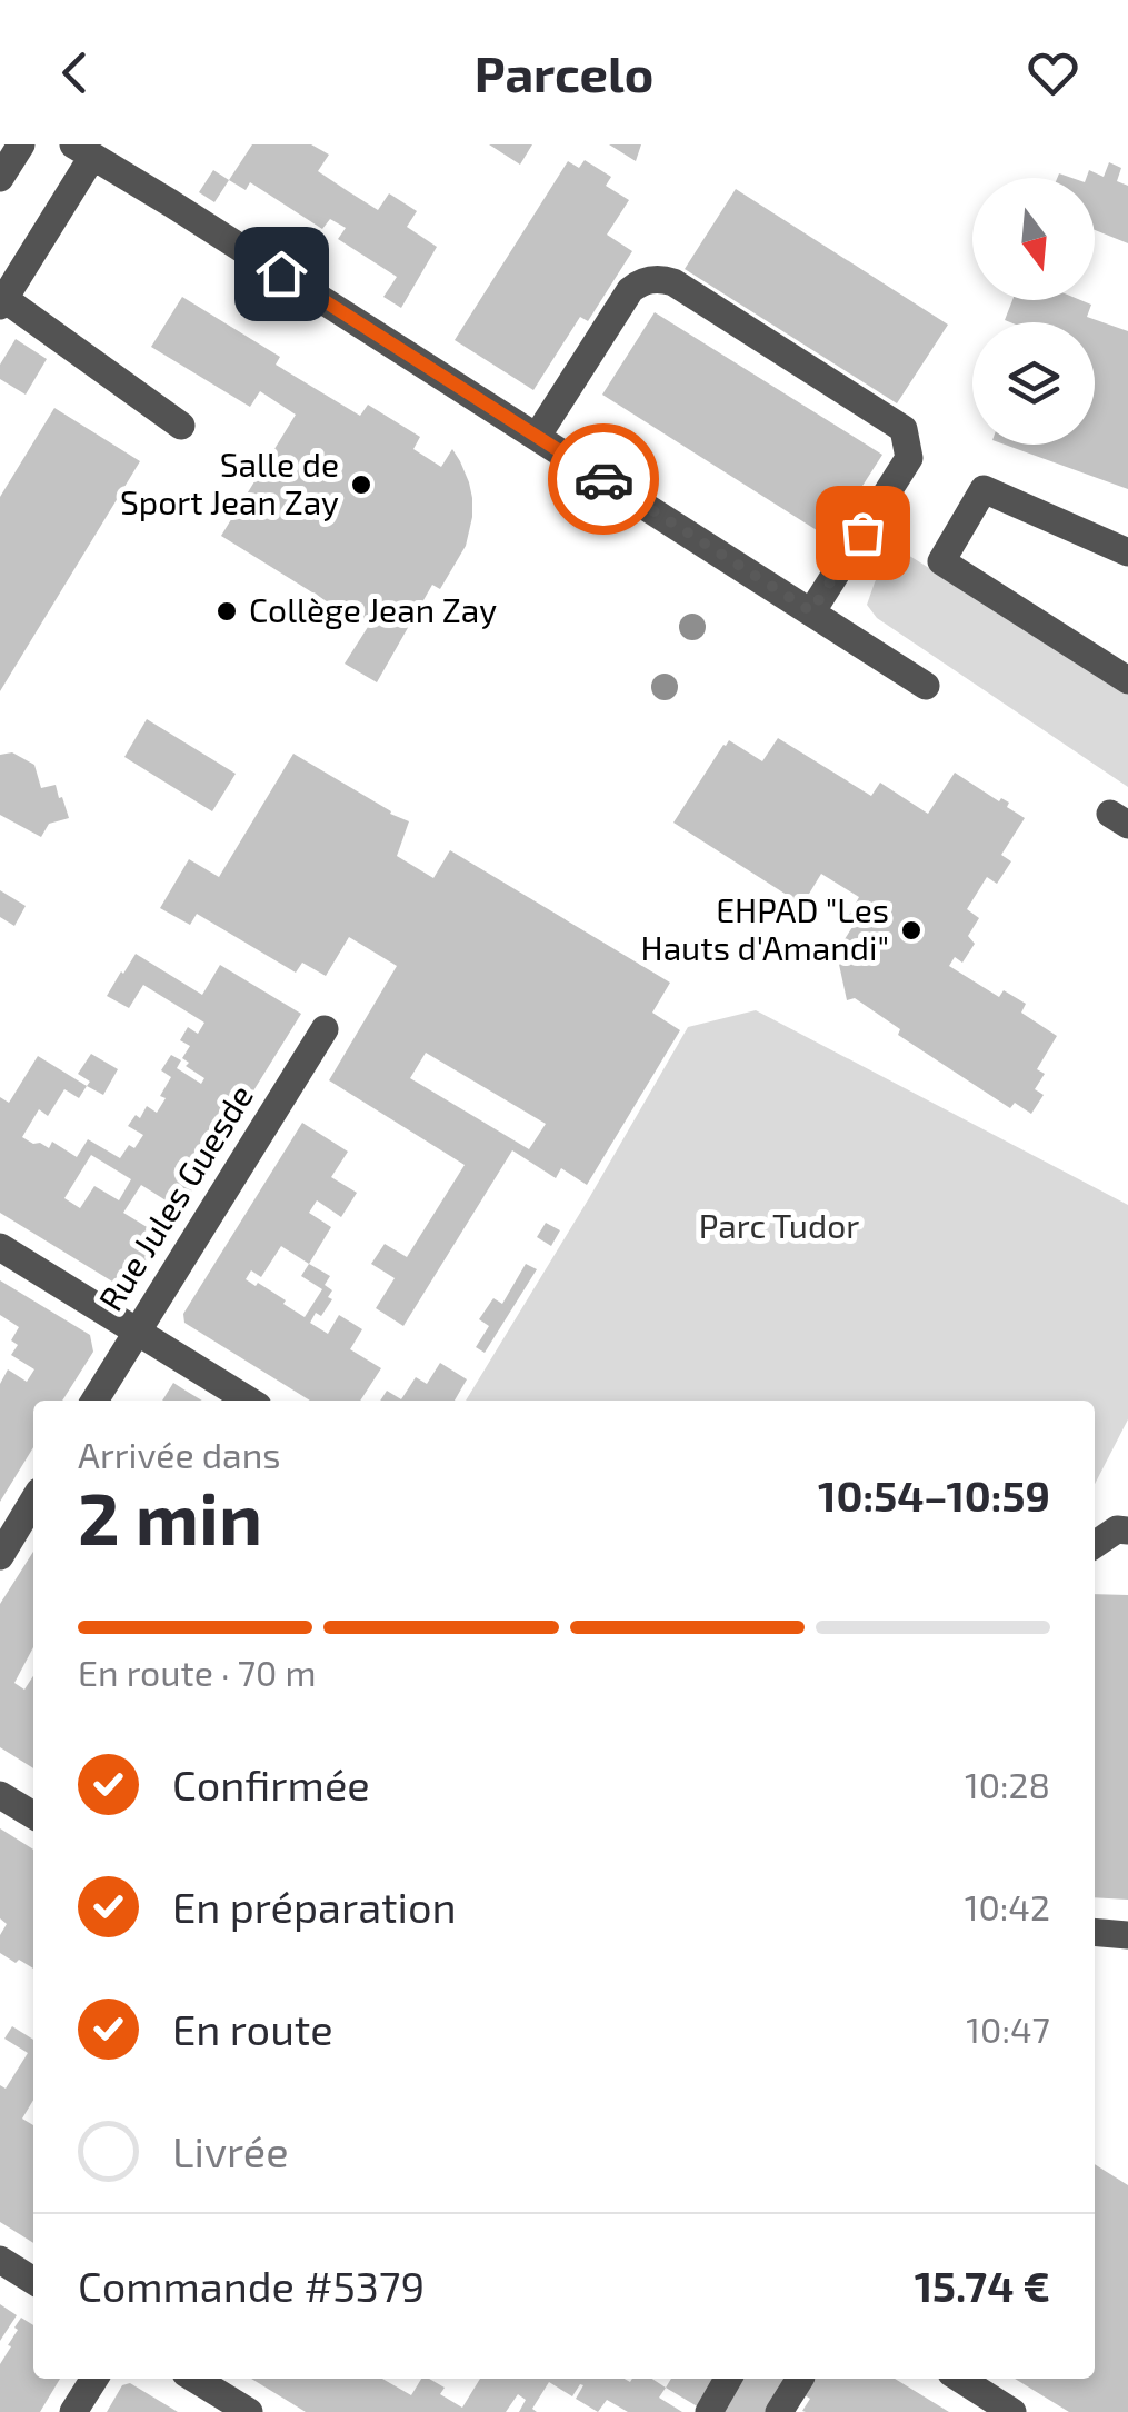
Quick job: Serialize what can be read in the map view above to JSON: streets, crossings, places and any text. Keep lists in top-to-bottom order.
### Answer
{
  "streets": {
    "street": ["Rue Jules Guesde"]
  },
  "parks": ["Parc Tudor"],
  "places": ["Salle de Sport Jean Zay", "Collège Jean Zay", "EHPAD \"Les Hauts d'Amandi\""],
  "north": "bottom",
  "page": {
    "header": "Parcelo",
    "heading": ["2 min", "Arrivée dans", "10:54–10:59"],
    "panel": ["Commande #5379", "15.74 €"],
    "bar": "En route · 70 m",
    "list": [
      ["Confirmée", "10:28"],
      ["En préparation", "10:42"],
      ["En route", "10:47"],
      "Livrée"
    ]
  }
}
